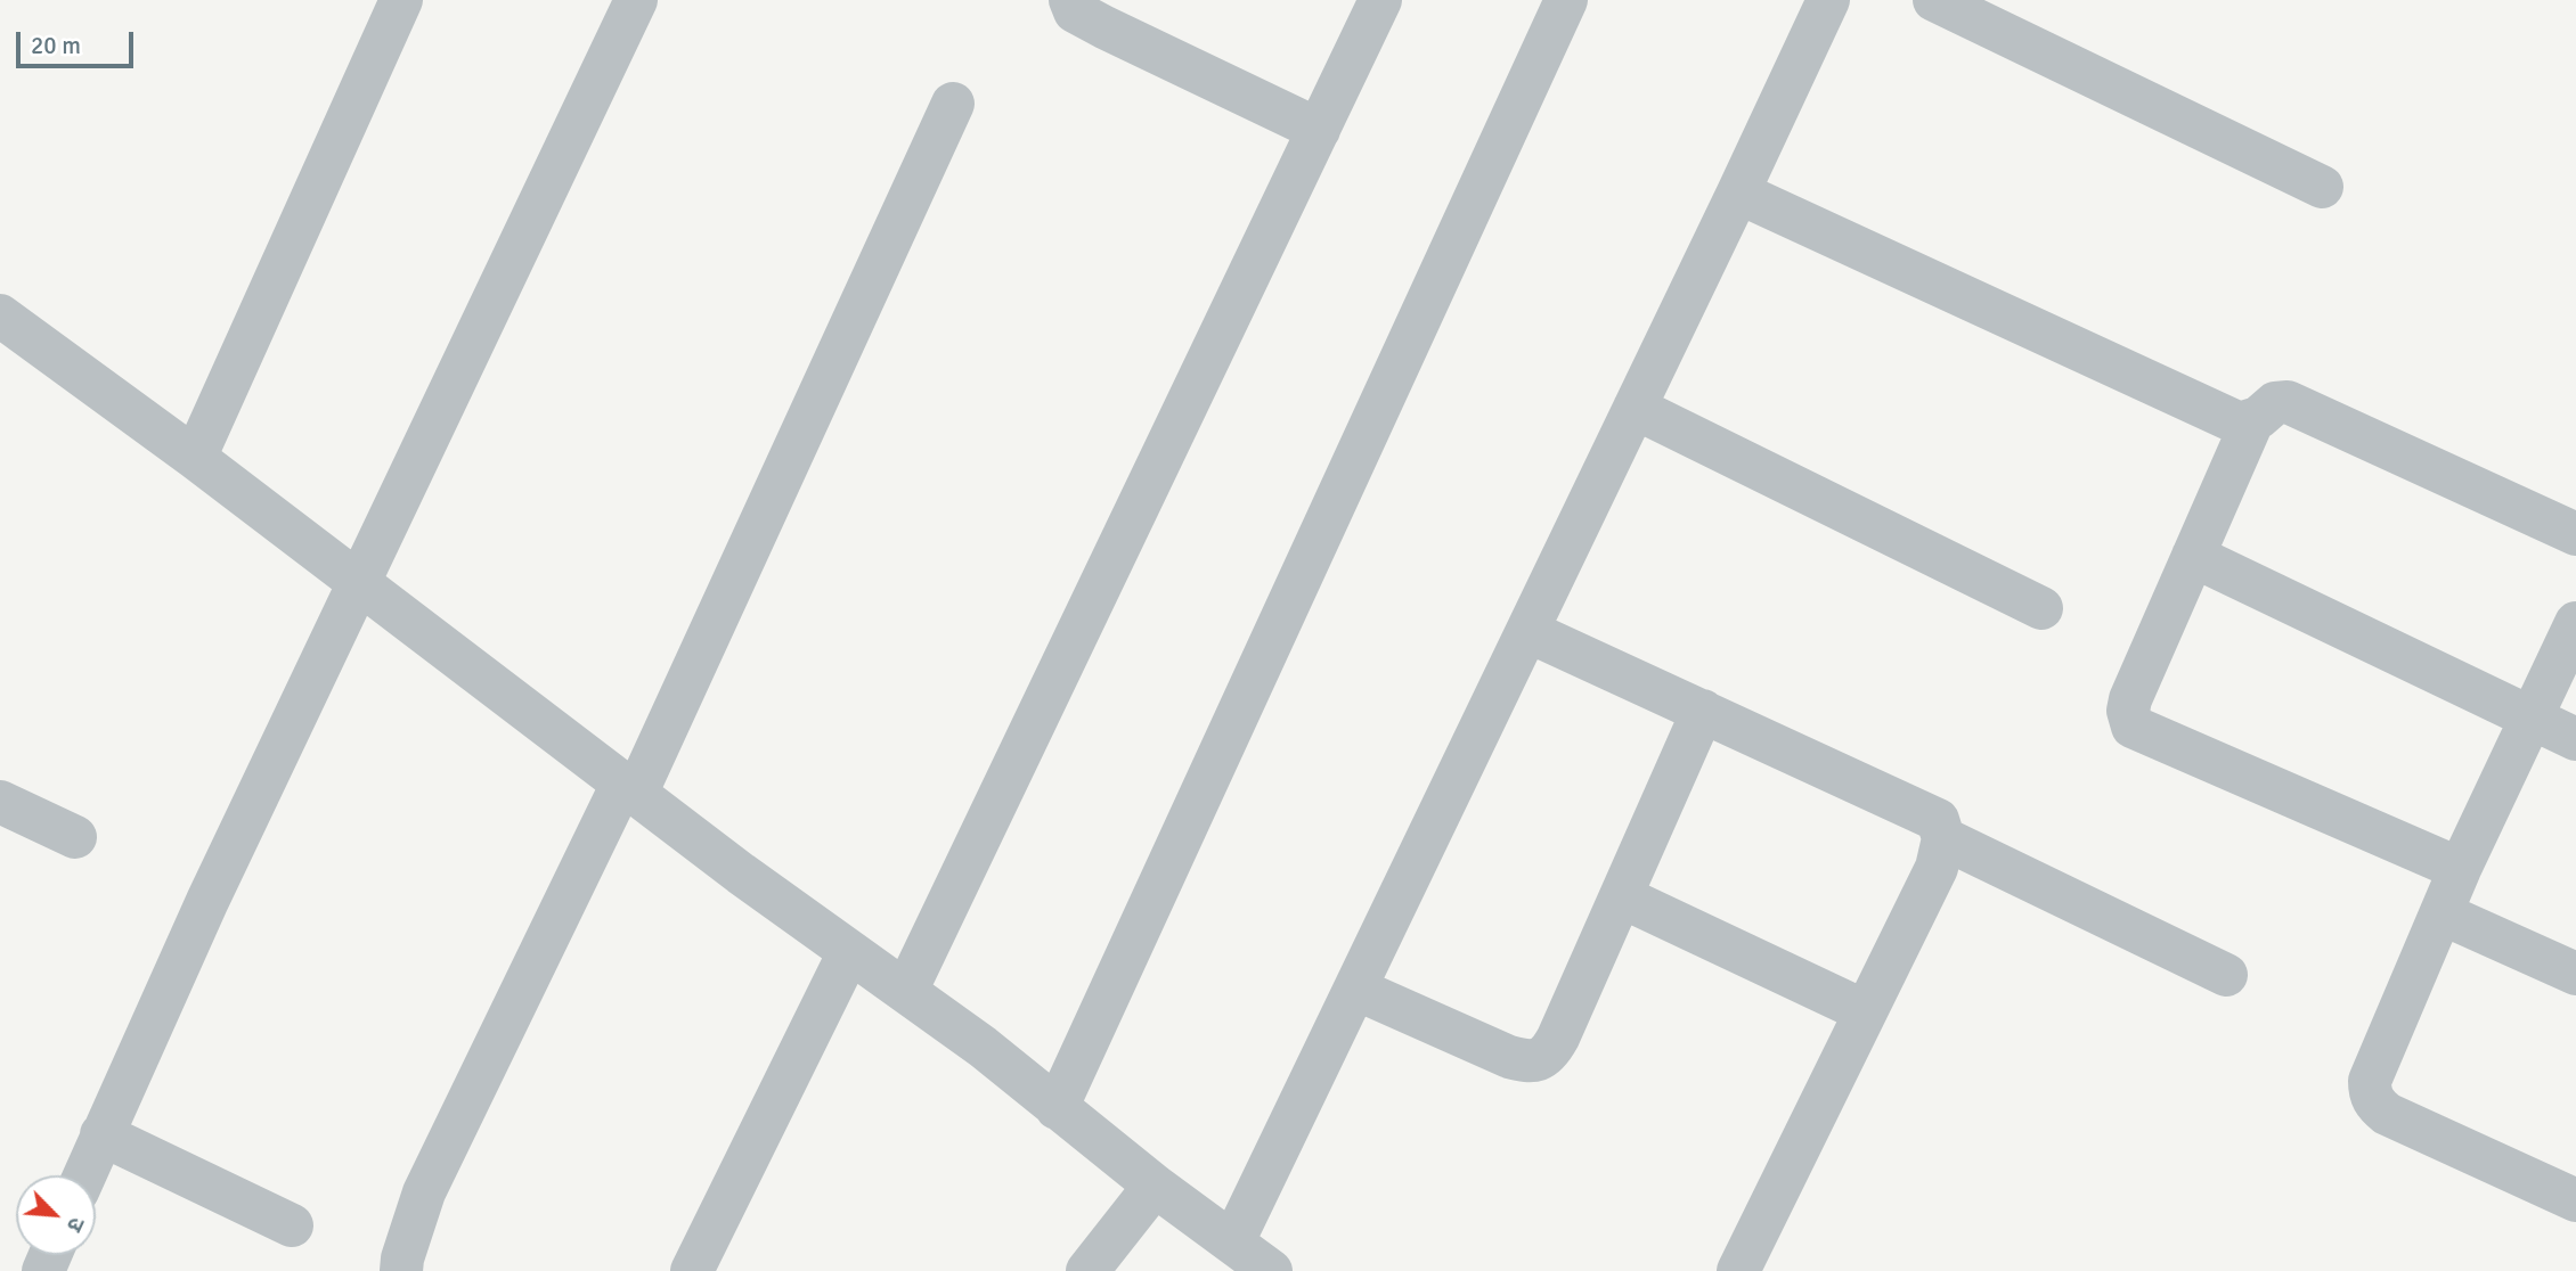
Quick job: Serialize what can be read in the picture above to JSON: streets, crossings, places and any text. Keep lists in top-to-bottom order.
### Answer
{
  "scale_bar": "20 m",
  "north": "bottom right"
}
